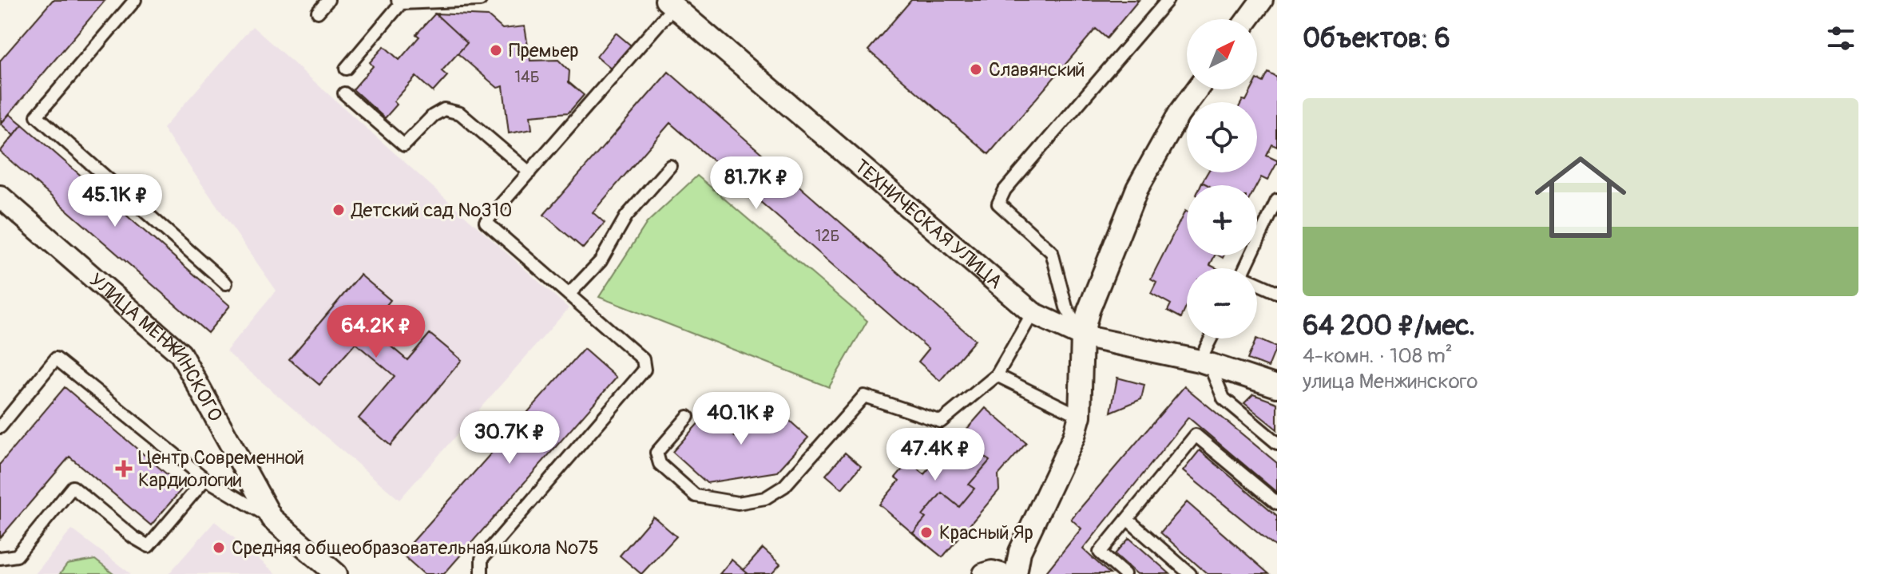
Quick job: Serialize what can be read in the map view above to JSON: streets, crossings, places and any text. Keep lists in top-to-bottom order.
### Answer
{
  "streets": {
    "street": ["ТЕХНИЧЕСКАЯ УЛИЦА", "УЛИЦА МЕНЖИНСКОГО"]
  },
  "places": {
    "other": [
      "Премьер",
      "Славянский",
      "Детский сад №310",
      "Красный Яр",
      "Средняя общеобразовательная школа №75"
    ],
    "health": ["Центр Современной Кардиологии"]
  },
  "house_numbers": ["14Б", "12Б"],
  "north": "top right",
  "page": {
    "heading": "Объектов: 6",
    "map_buttons": ["+", "−"],
    "list": [
      {
        "name": "64 200 ₽/мес.",
        "note": "4-комн. · 108 m² · улица Менжинского"
      }
    ],
    "price": [
      "81.7K ₽",
      "45.1K ₽",
      "64.2K ₽",
      "40.1K ₽",
      "30.7K ₽",
      "47.4K ₽"
    ]
  }
}
